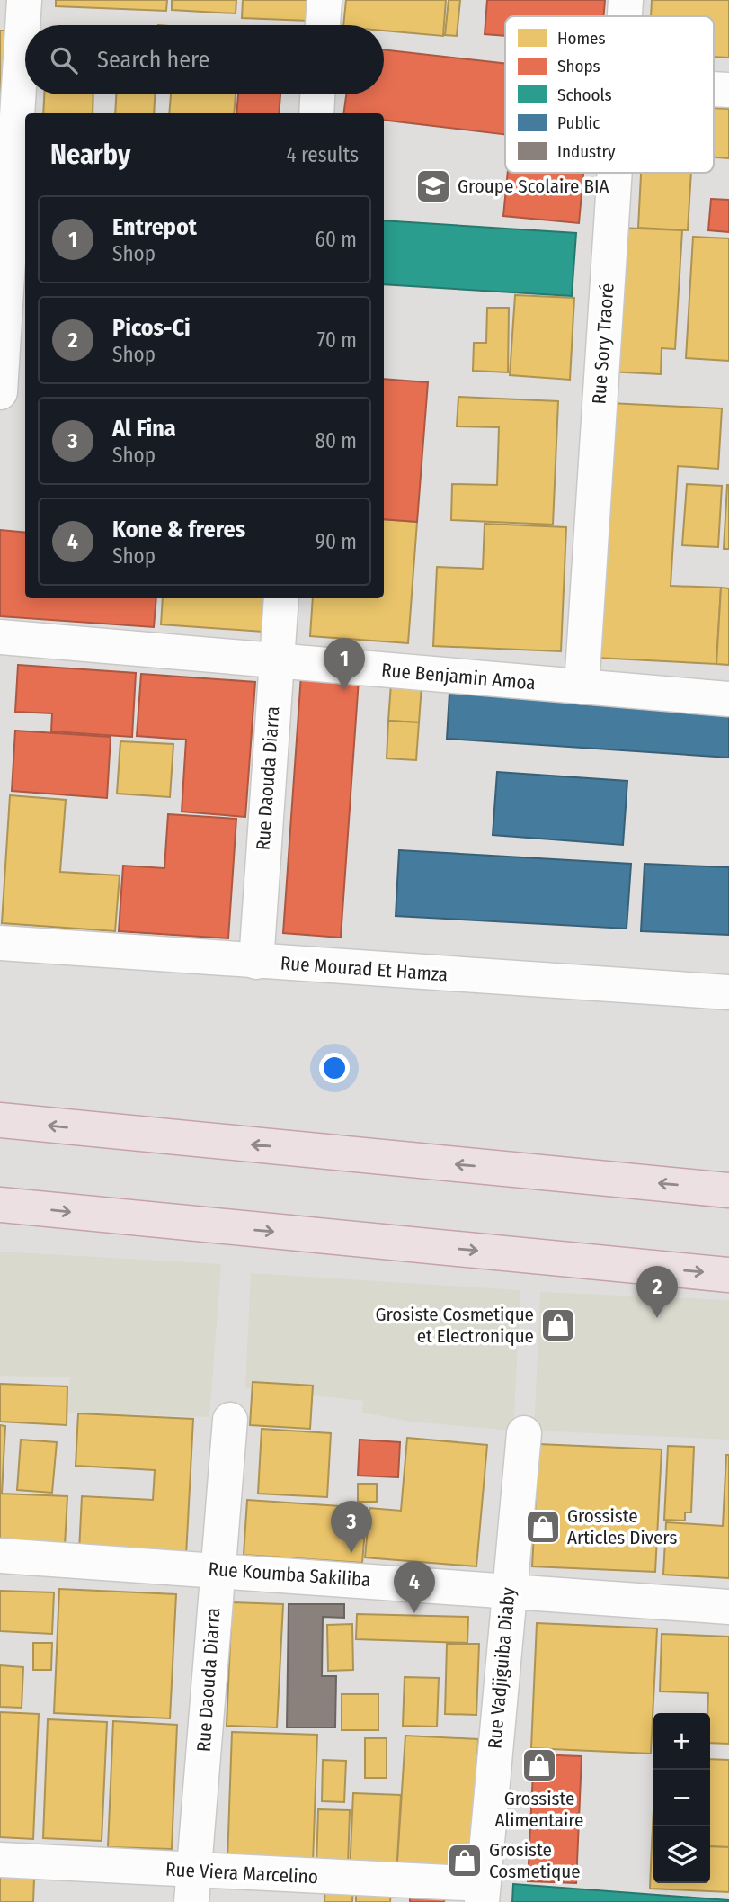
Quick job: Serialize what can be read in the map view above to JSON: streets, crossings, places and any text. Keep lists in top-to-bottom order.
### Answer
{
  "streets": {
    "street": [
      "Rue Sory Traoré",
      "Rue Benjamin Amoa",
      "Rue Daouda Diarra",
      "Rue Mourad Et Hamza",
      "Rue Koumba Sakiliba",
      "Rue Vadjiguiba Diaby",
      "Rue Viera Marcelino"
    ]
  },
  "crossings": [
    ["Rue Sory Traoré", "Rue Benjamin Amoa"],
    ["Rue Benjamin Amoa", "Rue Daouda Diarra"],
    ["Rue Daouda Diarra", "Rue Mourad Et Hamza"],
    ["Rue Daouda Diarra", "Rue Koumba Sakiliba"],
    ["Rue Daouda Diarra", "Rue Viera Marcelino"],
    ["Rue Koumba Sakiliba", "Rue Vadjiguiba Diaby"],
    ["Rue Vadjiguiba Diaby", "Rue Viera Marcelino"]
  ],
  "places": {
    "school or university": ["Groupe Scolaire BIA"],
    "shop": [
      "Grosiste Cosmetique et Electronique",
      "Grossiste Articles Divers",
      "Grossiste Alimentaire",
      "Grosiste Cosmetique"
    ]
  },
  "legend": [
    "Homes",
    "Shops",
    "Schools",
    "Public",
    "Industry"
  ],
  "page": {
    "search": "Search here",
    "heading": ["Nearby", "4 results"],
    "list": [
      {
        "mark": "1",
        "name": "Entrepot",
        "note": "Shop",
        "value": "60 m"
      },
      {
        "mark": "2",
        "name": "Picos-Ci",
        "note": "Shop",
        "value": "70 m"
      },
      {
        "mark": "3",
        "name": "Al Fina",
        "note": "Shop",
        "value": "80 m"
      },
      {
        "mark": "4",
        "name": "Kone & freres",
        "note": "Shop",
        "value": "90 m"
      }
    ],
    "pins": [
      "1",
      "2",
      "3",
      "4"
    ],
    "map_buttons": ["+", "−"]
  }
}
